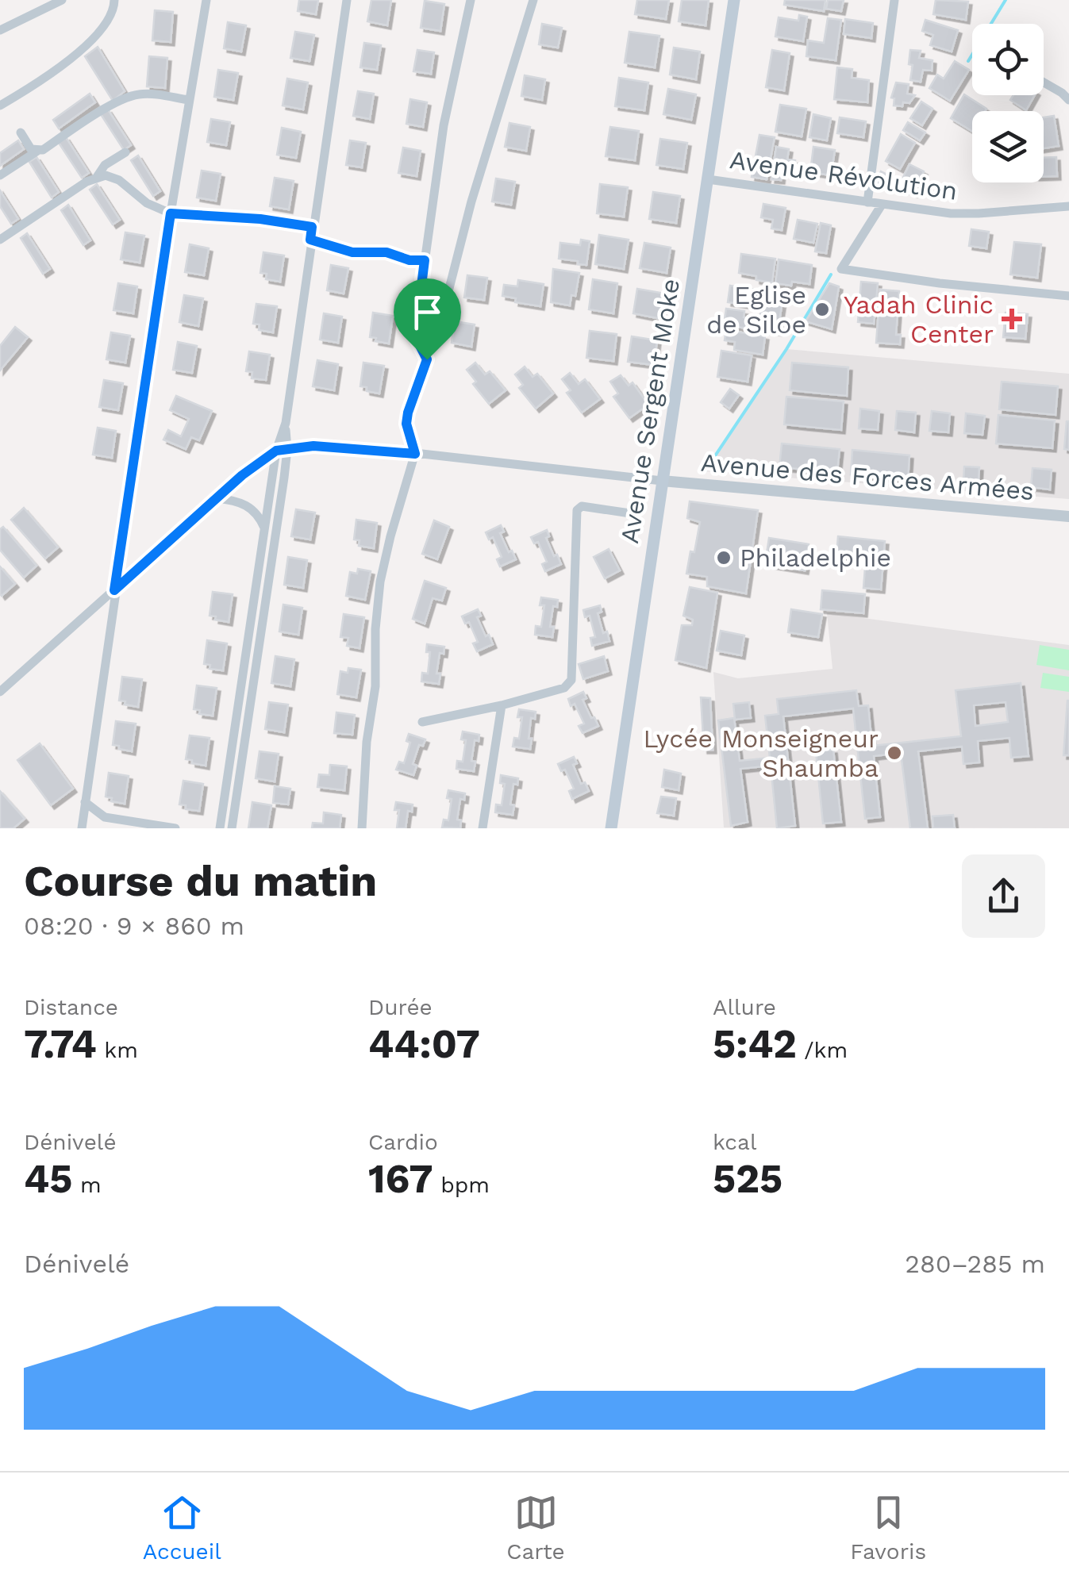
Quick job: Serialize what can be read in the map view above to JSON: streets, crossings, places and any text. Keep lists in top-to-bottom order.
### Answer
{
  "streets": {
    "main road": ["Avenue Sergent Moke"],
    "street": ["Avenue Révolution", "Avenue des Forces Armées"]
  },
  "crossings": [
    ["Avenue Révolution", "Avenue Sergent Moke"],
    ["Avenue Sergent Moke", "Avenue des Forces Armées"]
  ],
  "places": {
    "other": ["Eglise de Siloe", "Philadelphie", "Lycée Monseigneur Shaumba"],
    "health": ["Yadah Clinic Center"]
  },
  "page": {
    "heading": ["Course du matin", "08:20 · 9 × 860 m"],
    "stats": [
      ["Distance", "7.74 km"],
      ["Durée", "44:07"],
      ["Allure", "5:42 /km"],
      ["Dénivelé", "45 m"],
      ["Cardio", "167 bpm"],
      ["kcal", "525"]
    ],
    "chart": ["Dénivelé", "280–285 m"],
    "tabs": ["Accueil", "Carte", "Favoris"]
  }
}
